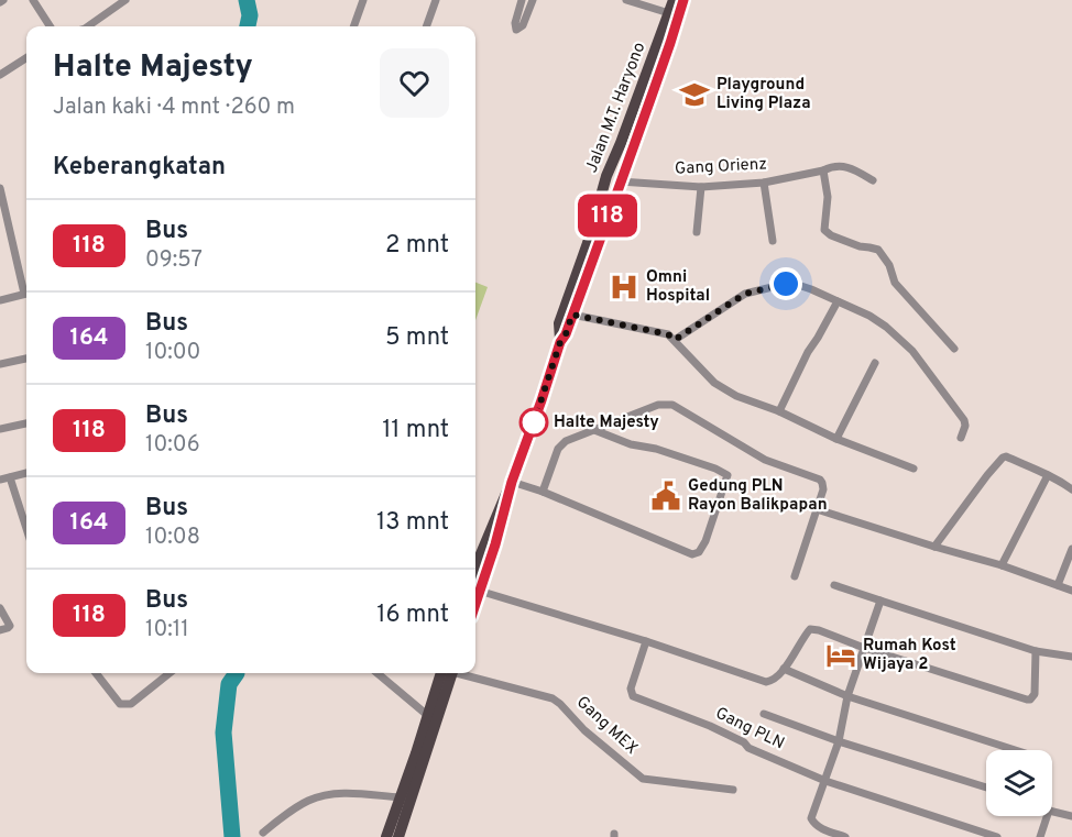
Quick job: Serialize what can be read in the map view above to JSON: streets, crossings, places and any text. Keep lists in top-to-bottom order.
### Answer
{
  "streets": {
    "main road": ["Jalan M.T. Haryono"],
    "street": ["Gang Orienz", "Gang MEX", "Gang PLN"]
  },
  "crossings": [
    ["Jalan M.T. Haryono", "Gang Orienz"]
  ],
  "places": {
    "school or university": ["Playground Living Plaza"],
    "hospital": ["Omni Hospital"],
    "other": ["Halte Majesty"],
    "public building": ["Gedung PLN Rayon Balikpapan"],
    "hotel": ["Rumah Kost Wijaya 2"]
  },
  "lines": ["bus line 118"],
  "page": {
    "on_map": "118",
    "heading": [
      ["Halte Majesty", "Jalan kaki · 4 mnt · 260 m"],
      "Keberangkatan"
    ],
    "list": [
      {
        "mark": "118",
        "name": "Bus",
        "note": "09:57",
        "value": "2 mnt"
      },
      {
        "mark": "164",
        "name": "Bus",
        "note": "10:00",
        "value": "5 mnt"
      },
      {
        "mark": "118",
        "name": "Bus",
        "note": "10:06",
        "value": "11 mnt"
      },
      {
        "mark": "164",
        "name": "Bus",
        "note": "10:08",
        "value": "13 mnt"
      },
      {
        "mark": "118",
        "name": "Bus",
        "note": "10:11",
        "value": "16 mnt"
      }
    ]
  }
}
